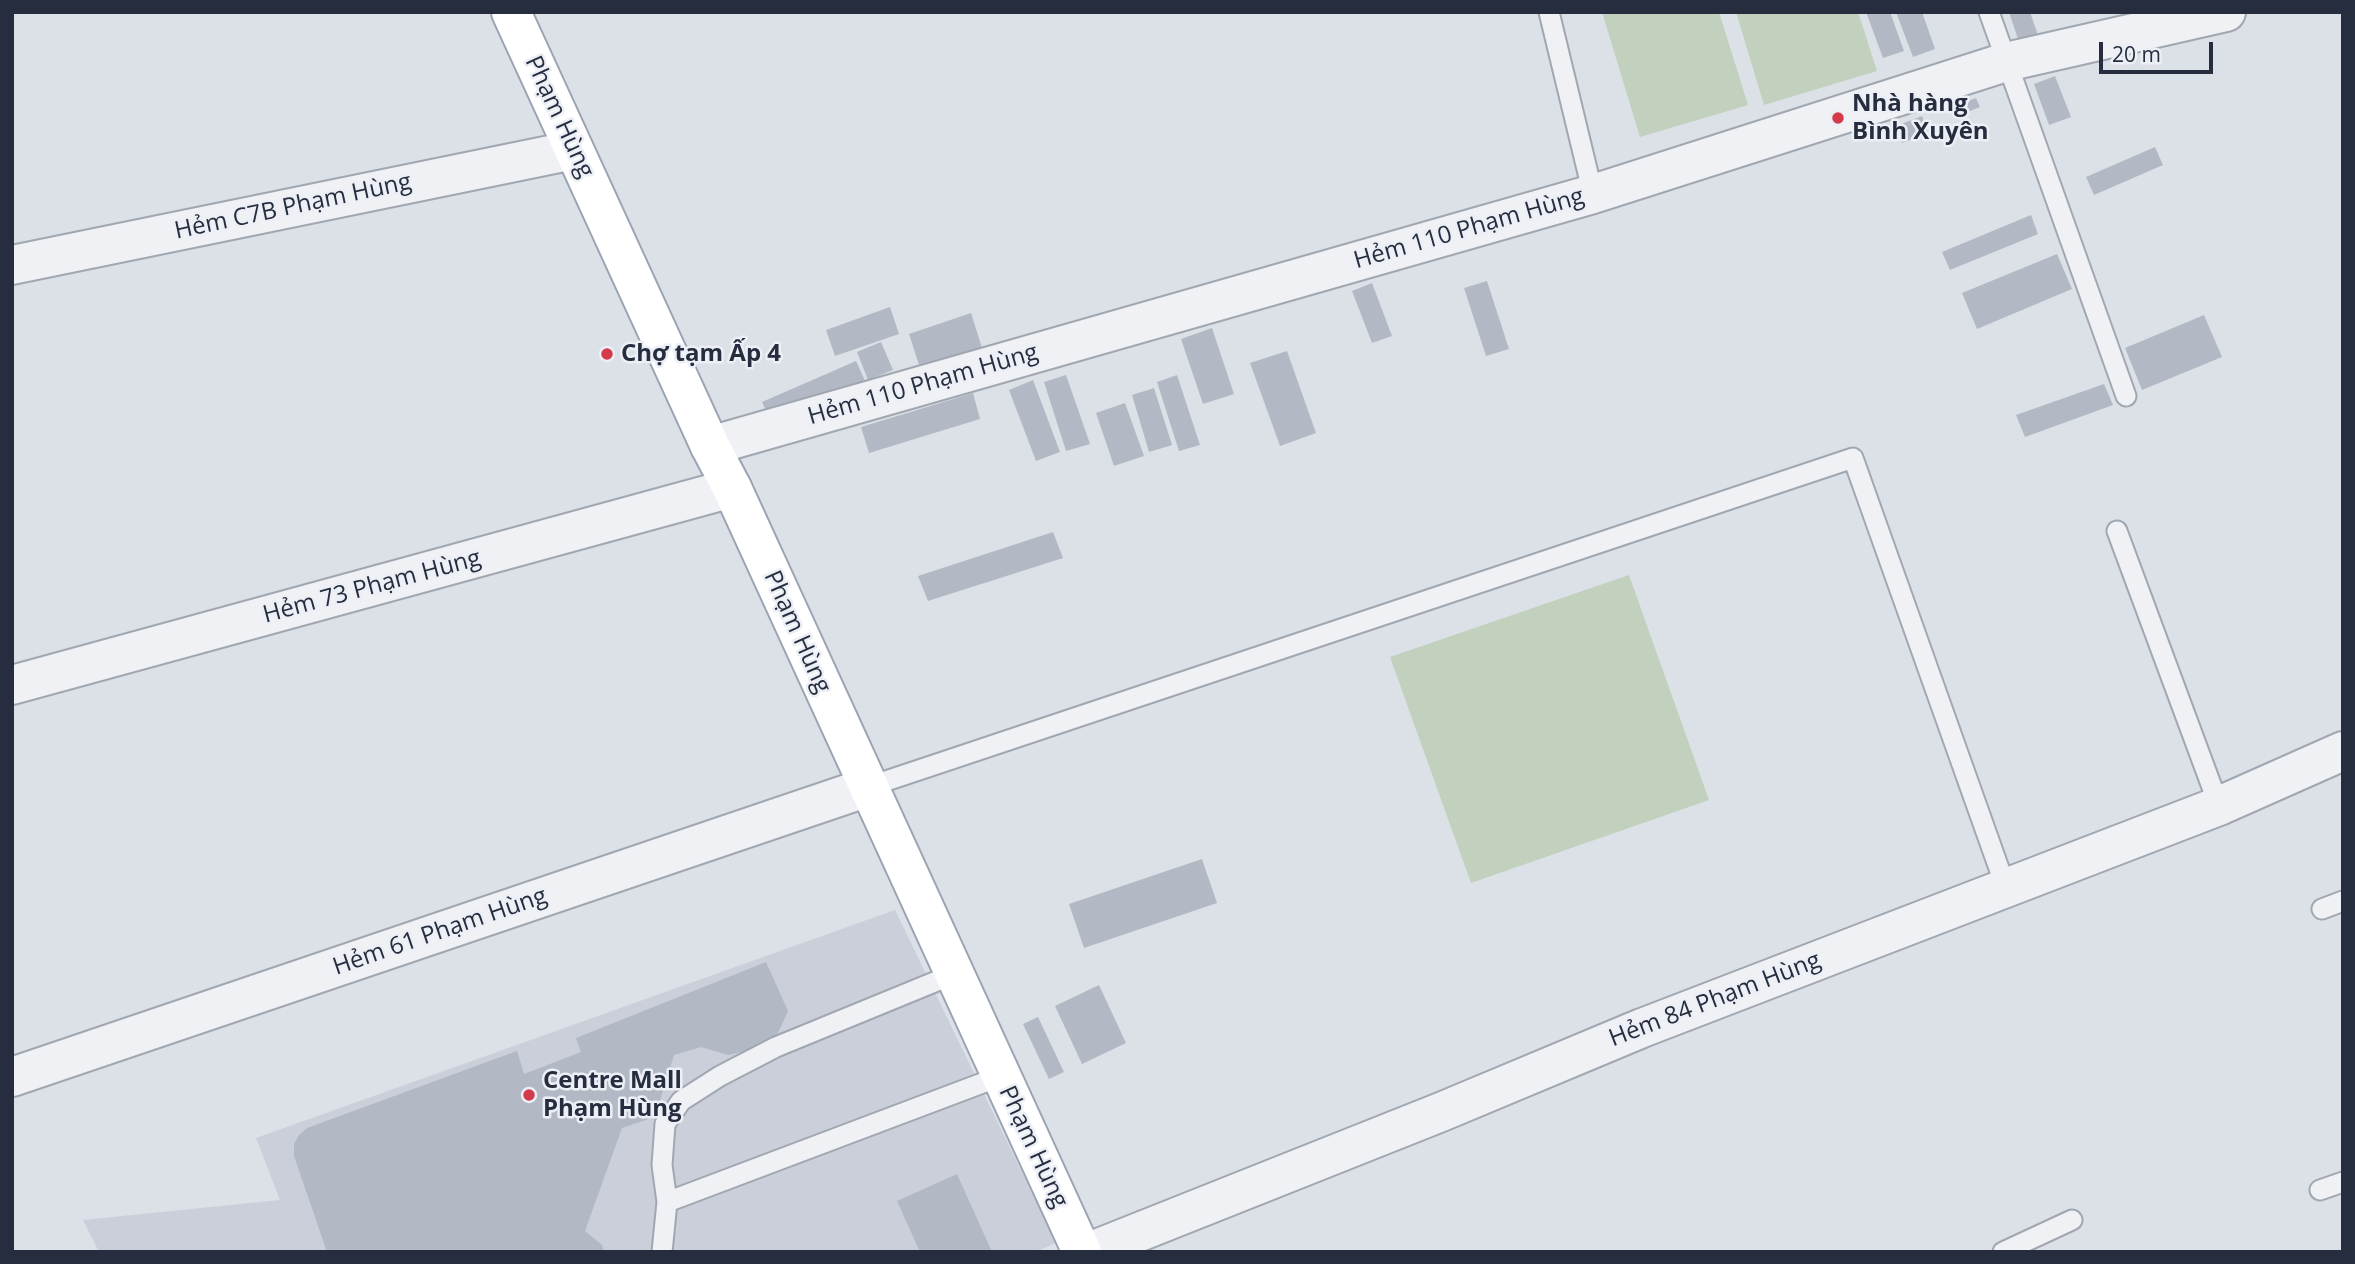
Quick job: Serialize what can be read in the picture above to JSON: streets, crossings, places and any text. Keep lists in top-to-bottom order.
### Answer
{
  "streets": {
    "main road": ["Phạm Hùng"],
    "street": [
      "Hẻm C7B Phạm Hùng",
      "Hẻm 110 Phạm Hùng",
      "Hẻm 73 Phạm Hùng",
      "Hẻm 61 Phạm Hùng",
      "Hẻm 84 Phạm Hùng"
    ]
  },
  "crossings": [
    ["Phạm Hùng", "Hẻm C7B Phạm Hùng"],
    ["Phạm Hùng", "Hẻm 110 Phạm Hùng"],
    ["Phạm Hùng", "Hẻm 73 Phạm Hùng"],
    ["Phạm Hùng", "Hẻm 61 Phạm Hùng"]
  ],
  "places": ["Nhà hàng Bình Xuyên", "Chợ tạm Ấp 4", "Centre Mall Phạm Hùng"],
  "scale_bar": "20 m"
}
